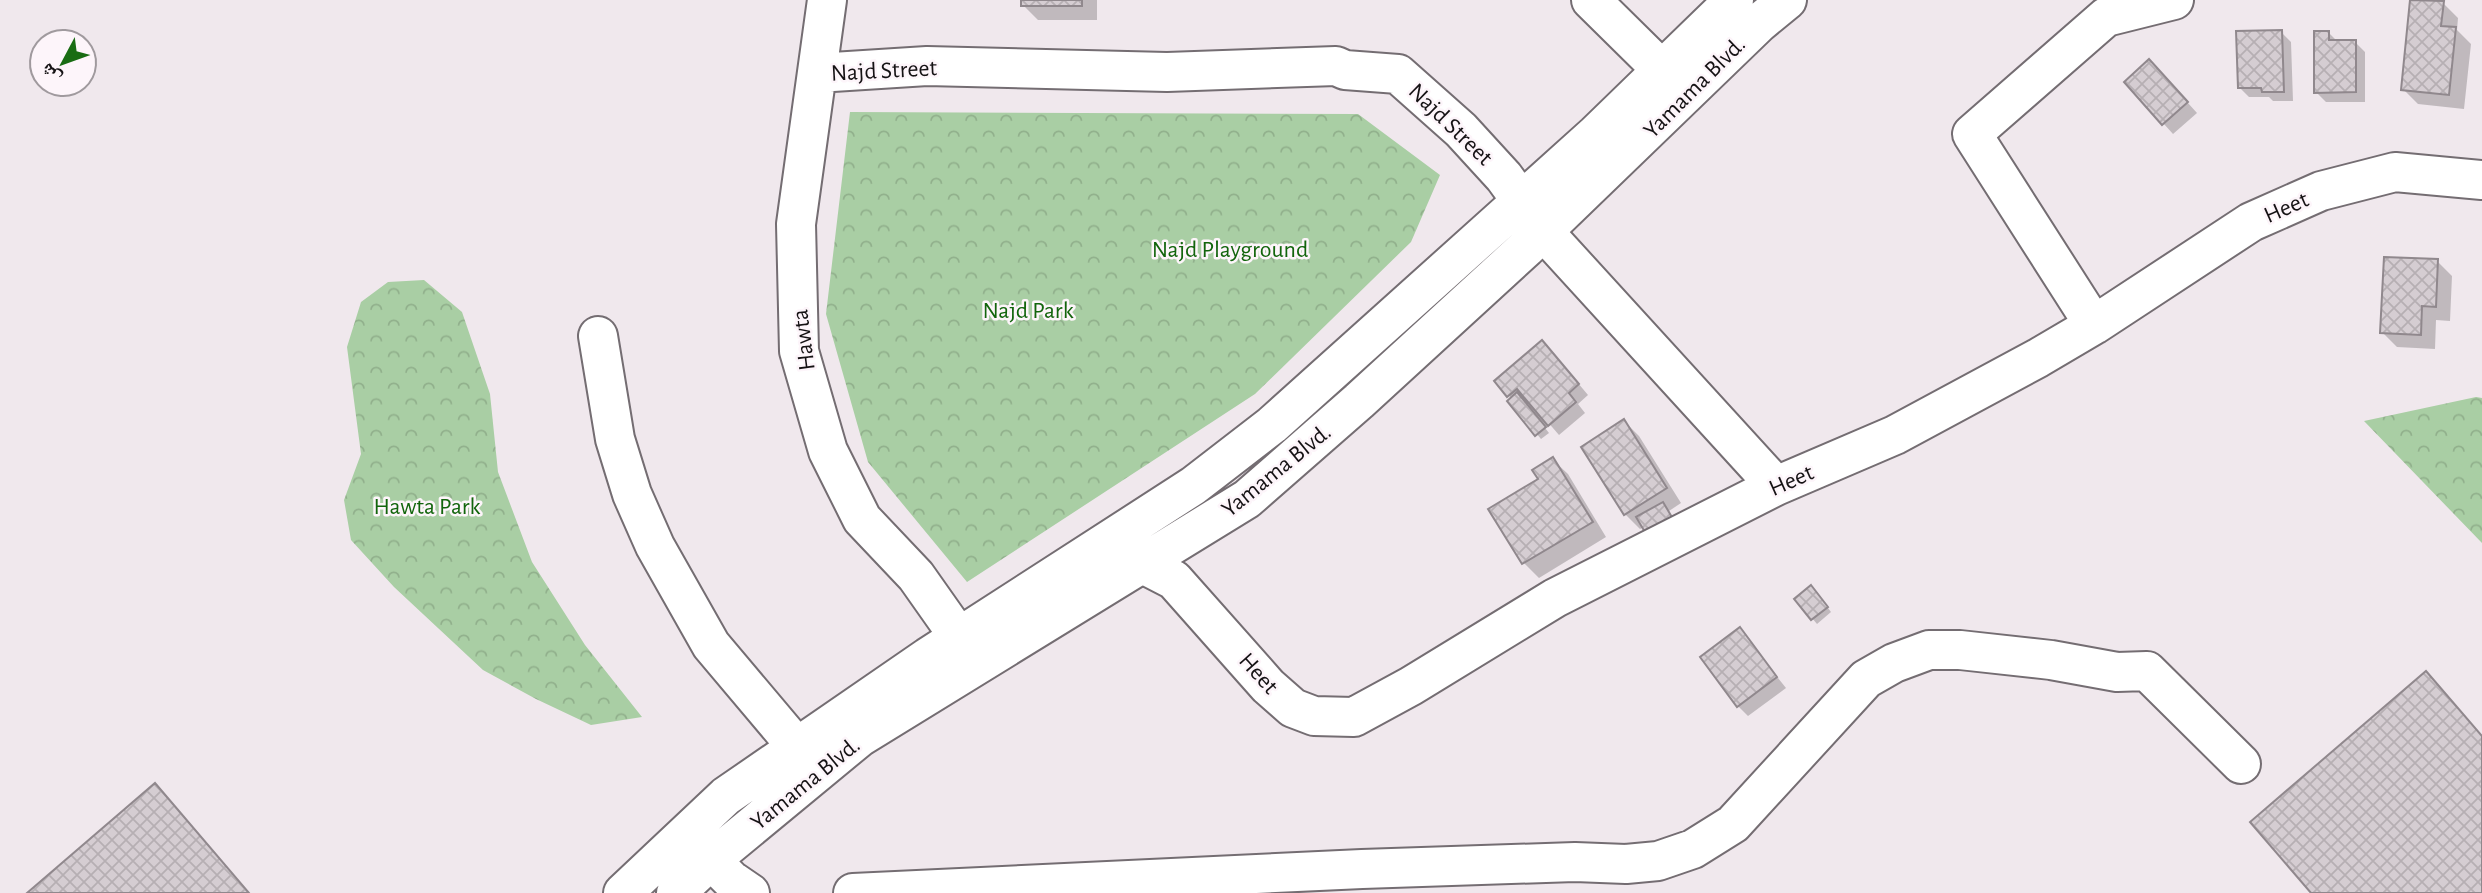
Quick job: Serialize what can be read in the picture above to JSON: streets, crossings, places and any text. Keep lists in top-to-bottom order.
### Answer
{
  "streets": {
    "street": [
      "Najd Street",
      "Yamama Blvd.",
      "Heet",
      "Hawta"
    ]
  },
  "crossings": [
    ["Najd Street", "Yamama Blvd."],
    ["Najd Street", "Heet"],
    ["Najd Street", "Hawta"],
    ["Yamama Blvd.", "Heet"],
    ["Yamama Blvd.", "Hawta"]
  ],
  "parks": ["Najd Playground", "Najd Park", "Hawta Park"],
  "north": "bottom left"
}
